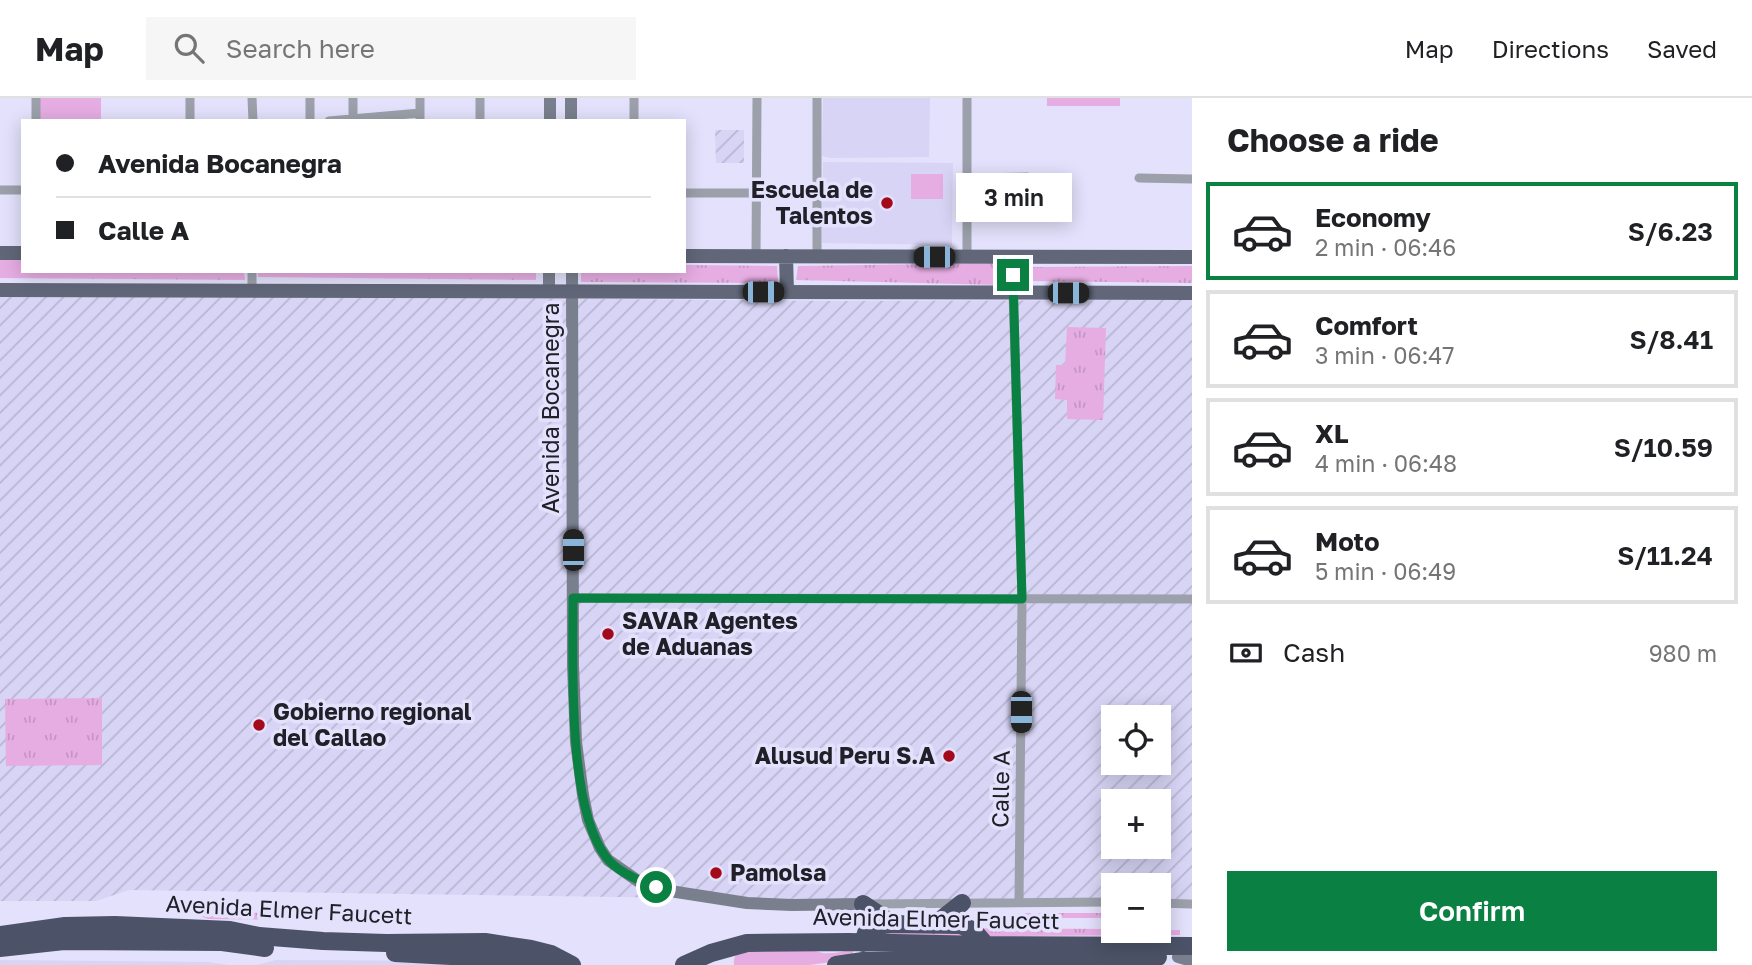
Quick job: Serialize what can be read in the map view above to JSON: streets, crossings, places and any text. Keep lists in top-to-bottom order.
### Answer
{
  "streets": {
    "highway": ["Avenida Elmer Faucett"],
    "street": ["Avenida Bocanegra", "Calle A"]
  },
  "crossings": [
    ["Avenida Bocanegra", "Avenida Elmer Faucett"],
    ["Calle A", "Avenida Elmer Faucett"]
  ],
  "places": [
    "Escuela de Talentos",
    "SAVAR Agentes de Aduanas",
    "Gobierno regional del Callao",
    "Alusud Peru S.A",
    "Pamolsa"
  ],
  "page": {
    "header": "Map",
    "search": "Search here",
    "nav": ["Map", "Directions", "Saved"],
    "heading": "Choose a ride",
    "banner": ["Avenida Bocanegra", "Calle A"],
    "bubble": "3 min",
    "list": [
      {
        "name": "Economy",
        "note": "2 min · 06:46",
        "value": "S/6.23"
      },
      {
        "name": "Comfort",
        "note": "3 min · 06:47",
        "value": "S/8.41"
      },
      {
        "name": "XL",
        "note": "4 min · 06:48",
        "value": "S/10.59"
      },
      {
        "name": "Moto",
        "note": "5 min · 06:49",
        "value": "S/11.24"
      }
    ],
    "pay": ["Cash", "980 m"],
    "map_buttons": ["+", "−"],
    "buttons": "Confirm"
  }
}
